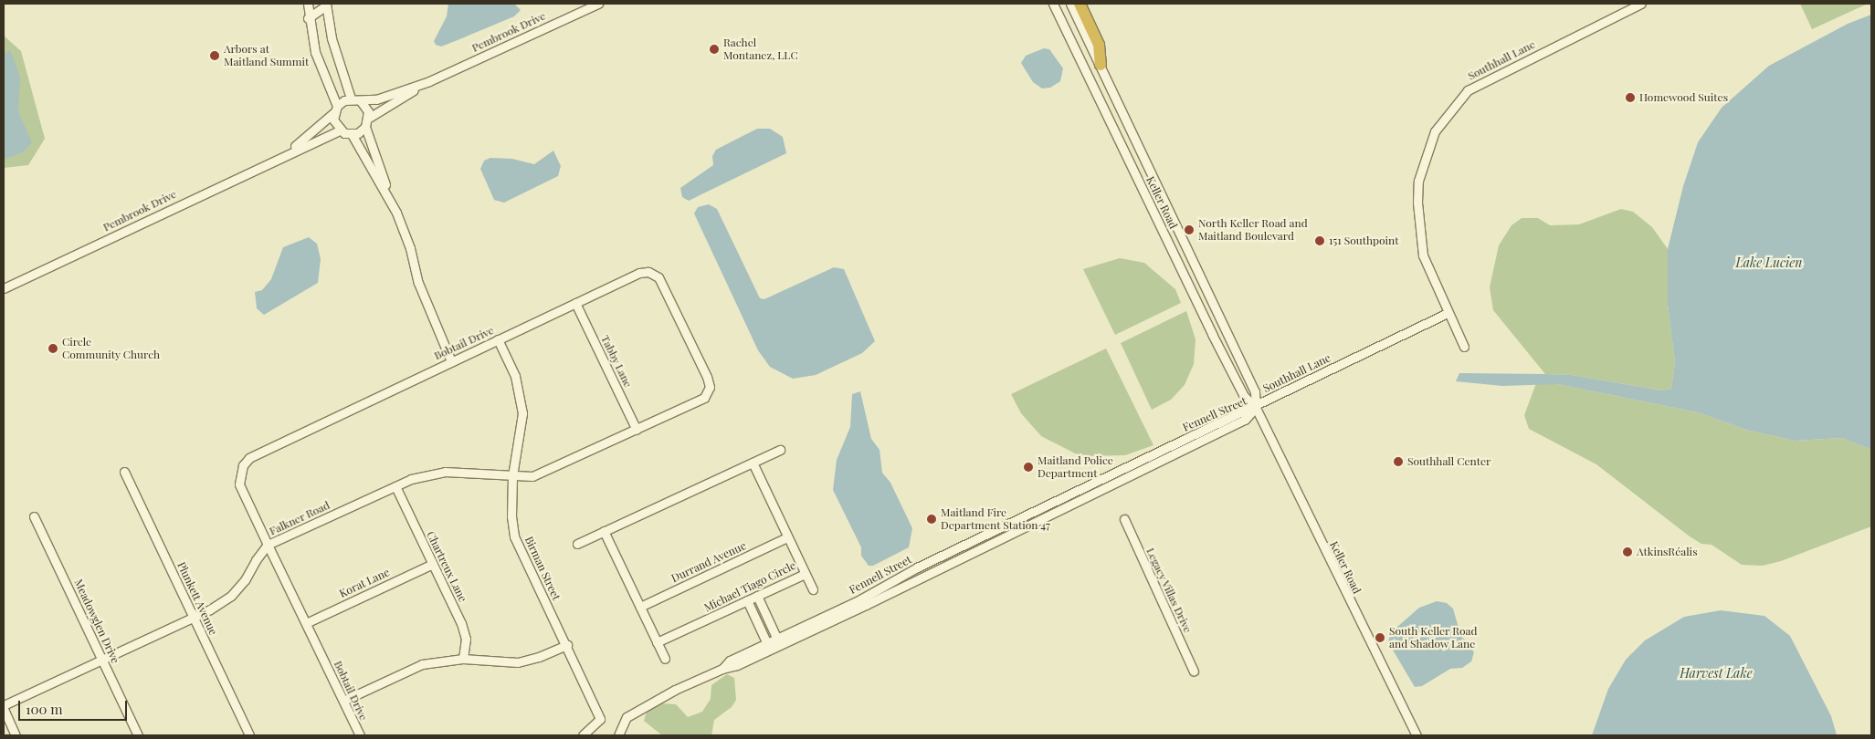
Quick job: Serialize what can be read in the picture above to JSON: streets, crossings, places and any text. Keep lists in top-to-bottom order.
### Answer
{
  "streets": {
    "street": [
      "Pembrook Drive",
      "Southhall Lane",
      "Keller Road",
      "Bobtail Drive",
      "Tabby Lane",
      "Fennell Street",
      "Falkner Road",
      "Durrand Avenue",
      "Chartreux Lane",
      "Birman Street",
      "Korat Lane",
      "Michael Tiago Circle",
      "Legacy Villas Drive",
      "Plunkett Avenue",
      "Meadowglen Drive"
    ]
  },
  "crossings": [
    ["Southhall Lane", "Keller Road"],
    ["Southhall Lane", "Fennell Street"],
    ["Keller Road", "Fennell Street"],
    ["Bobtail Drive", "Tabby Lane"],
    ["Bobtail Drive", "Falkner Road"],
    ["Bobtail Drive", "Birman Street"],
    ["Bobtail Drive", "Korat Lane"],
    ["Falkner Road", "Chartreux Lane"],
    ["Falkner Road", "Birman Street"],
    ["Falkner Road", "Plunkett Avenue"],
    ["Falkner Road", "Meadowglen Drive"],
    ["Durrand Avenue", "Michael Tiago Circle"],
    ["Chartreux Lane", "Korat Lane"]
  ],
  "water": ["Lake Lucien", "Harvest Lake"],
  "places": [
    "Rachel Montanez, LLC",
    "Arbors at Maitland Summit",
    "Homewood Suites",
    "North Keller Road and Maitland Boulevard",
    "151 Southpoint",
    "Circle Community Church",
    "Southhall Center",
    "Maitland Police Department",
    "Maitland Fire Department Station 47",
    "AtkinsRéalis",
    "South Keller Road and Shadow Lane"
  ],
  "scale_bar": "100 m"
}
